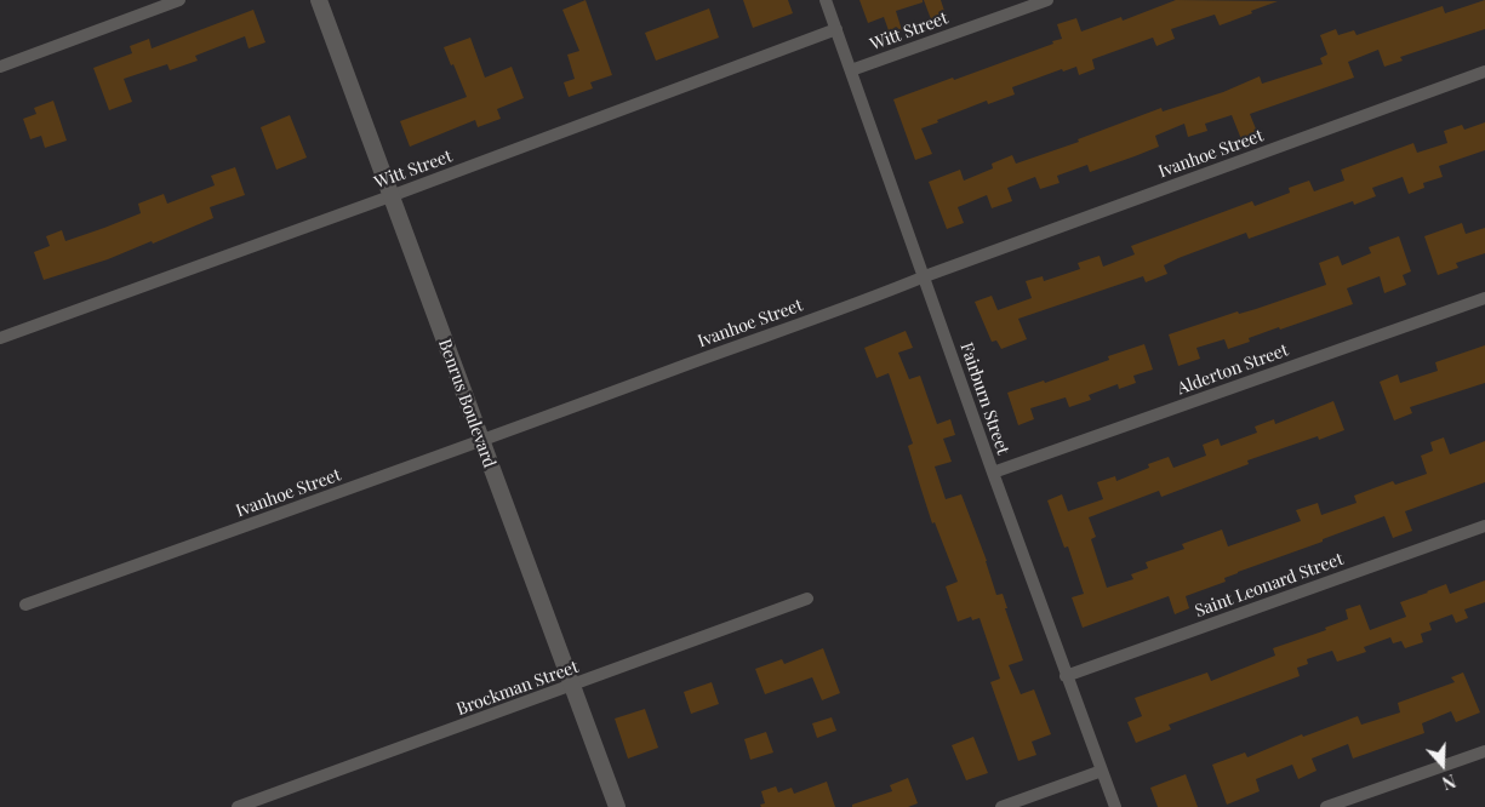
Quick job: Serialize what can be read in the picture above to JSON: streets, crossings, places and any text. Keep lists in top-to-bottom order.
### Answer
{
  "streets": {
    "street": [
      "Witt Street",
      "Ivanhoe Street",
      "Alderton Street",
      "Fairburn Street",
      "Benrus Boulevard",
      "Saint Leonard Street",
      "Brockman Street"
    ]
  },
  "crossings": [
    ["Witt Street", "Fairburn Street"],
    ["Witt Street", "Benrus Boulevard"],
    ["Ivanhoe Street", "Fairburn Street"],
    ["Ivanhoe Street", "Benrus Boulevard"],
    ["Alderton Street", "Fairburn Street"],
    ["Fairburn Street", "Saint Leonard Street"],
    ["Benrus Boulevard", "Brockman Street"]
  ],
  "north": "bottom"
}
